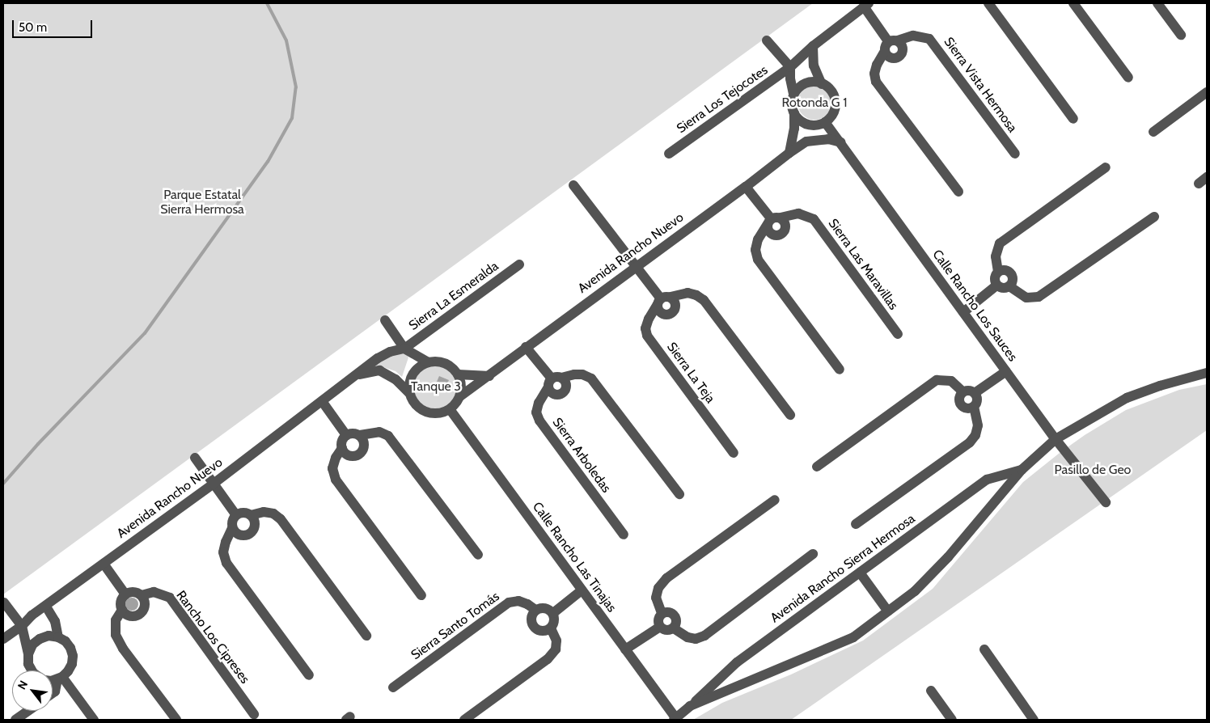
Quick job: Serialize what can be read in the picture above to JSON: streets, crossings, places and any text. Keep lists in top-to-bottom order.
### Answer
{
  "streets": {
    "street": [
      "Sierra Vista Hermosa",
      "Sierra Los Tejocotes",
      "Avenida Rancho Nuevo",
      "Sierra Las Maravillas",
      "Sierra La Esmeralda",
      "Calle Rancho Los Sauces",
      "Sierra La Teja",
      "Sierra Arboledas",
      "Calle Rancho Las Tinajas",
      "Avenida Rancho Sierra Hermosa",
      "Sierra Santo Tomás",
      "Rancho Los Cipreses"
    ]
  },
  "crossings": [
    ["Avenida Rancho Nuevo", "Sierra La Esmeralda"],
    ["Avenida Rancho Nuevo", "Calle Rancho Las Tinajas"],
    ["Calle Rancho Los Sauces", "Avenida Rancho Sierra Hermosa"],
    ["Calle Rancho Las Tinajas", "Avenida Rancho Sierra Hermosa"]
  ],
  "parks": [
    "Rotonda G 1",
    "Parque Estatal Sierra Hermosa",
    "Tanque 3",
    "Pasillo de Geo"
  ],
  "scale_bar": "50 m",
  "north": "top left"
}
